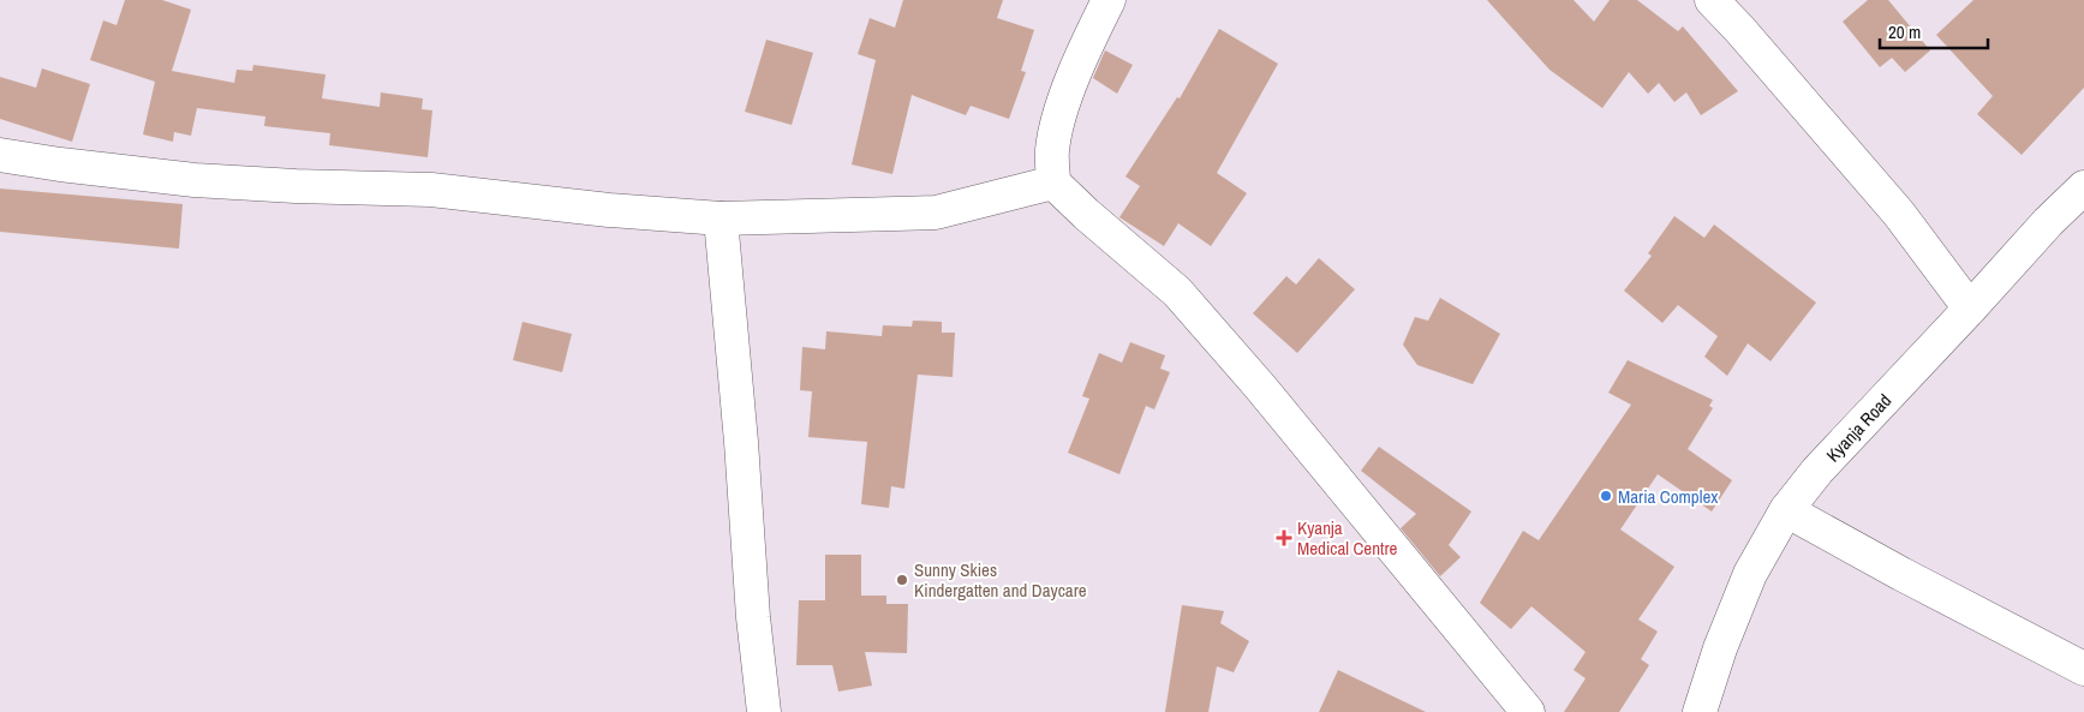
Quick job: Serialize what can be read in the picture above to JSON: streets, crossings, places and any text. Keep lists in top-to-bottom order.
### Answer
{
  "streets": {
    "street": ["Kyanja Road"]
  },
  "places": {
    "other": ["Maria Complex", "Sunny Skies Kindergatten and Daycare"],
    "health": ["Kyanja Medical Centre"]
  },
  "scale_bar": "20 m"
}
